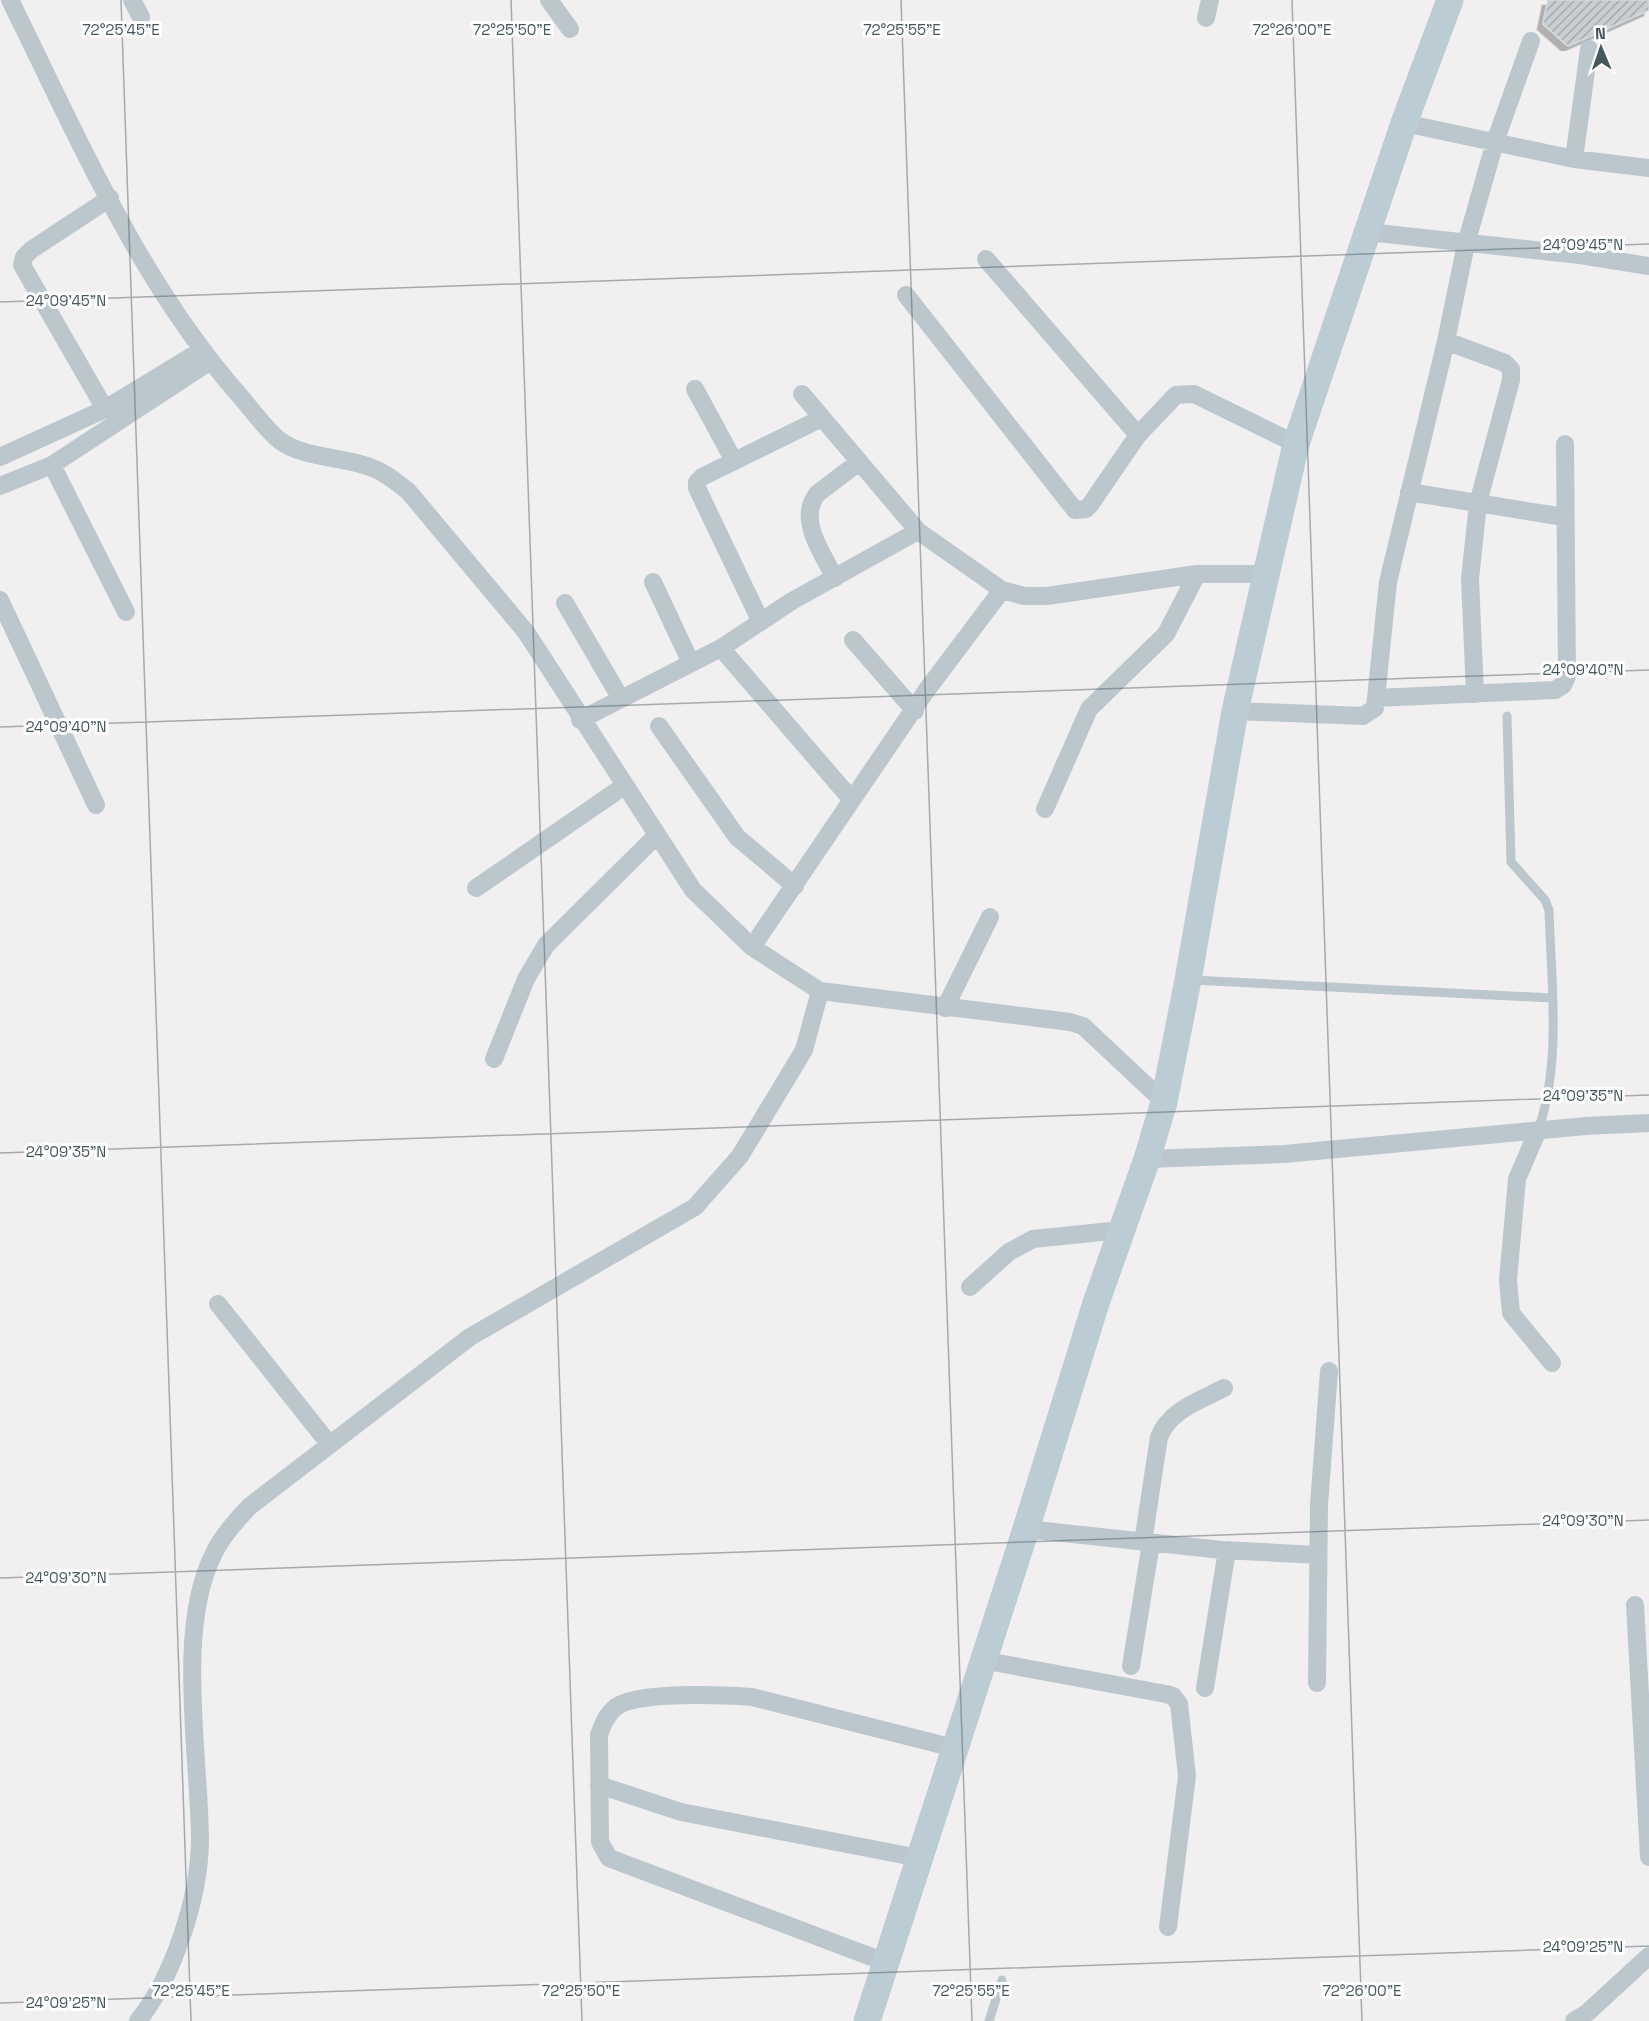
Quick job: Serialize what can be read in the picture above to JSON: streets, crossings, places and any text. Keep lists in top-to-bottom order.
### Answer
{
  "north": "top",
  "coordinates": [
    "72°25'45\"E",
    "72°25'50\"E",
    "72°25'55\"E",
    "72°26'00\"E",
    "24°09'45\"N",
    "24°09'40\"N",
    "24°09'35\"N",
    "24°09'30\"N",
    "24°09'25\"N"
  ]
}
